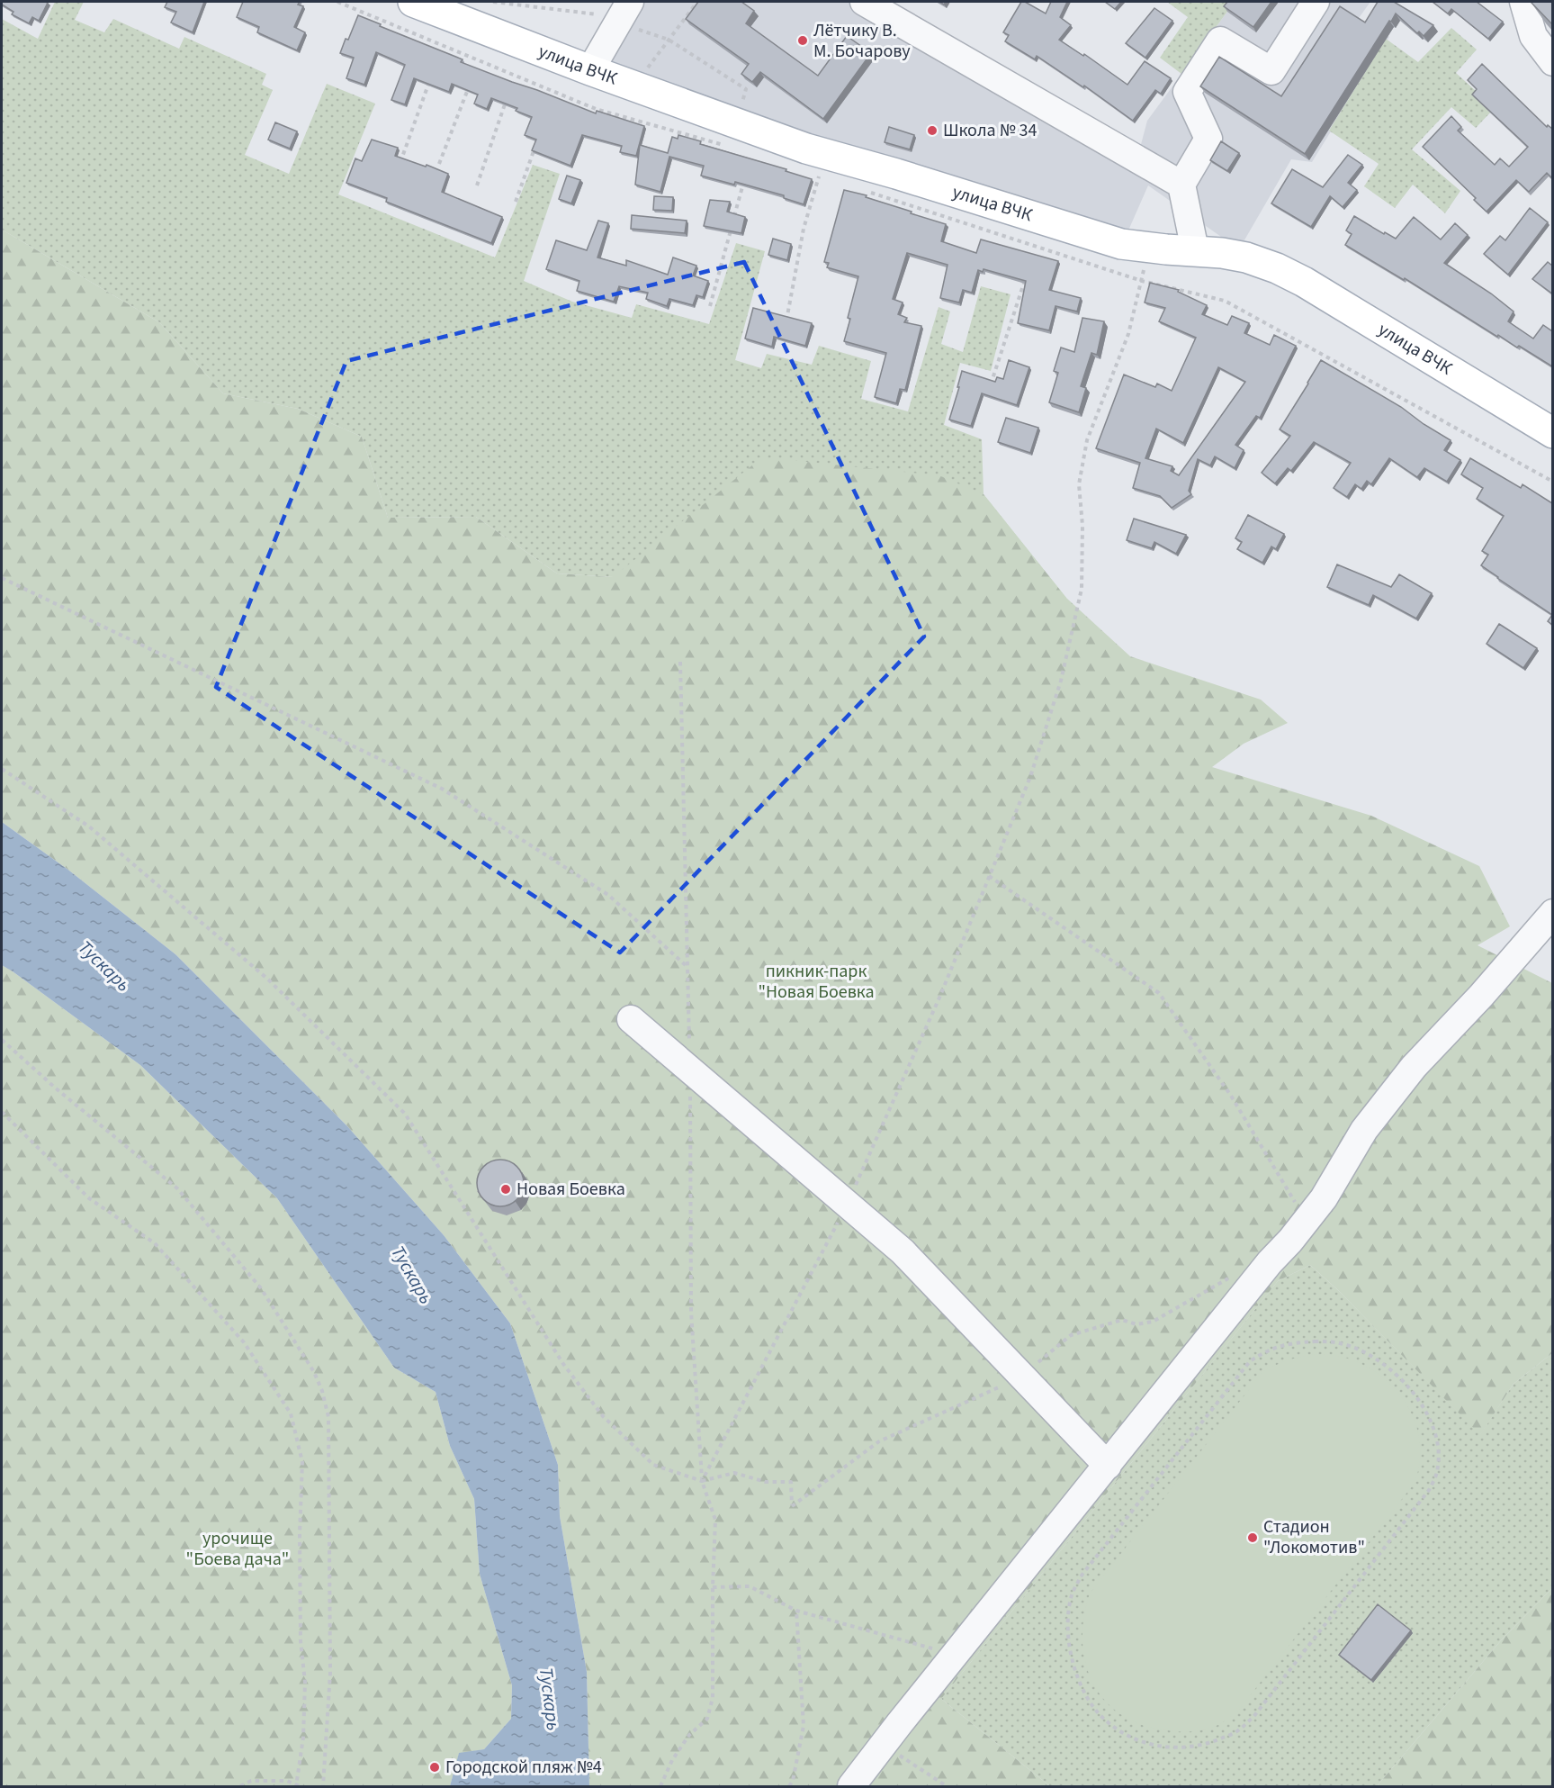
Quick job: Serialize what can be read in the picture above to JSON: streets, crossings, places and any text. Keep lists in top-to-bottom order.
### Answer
{
  "streets": {
    "main road": ["улица ВЧК"]
  },
  "water": ["Тускарь"],
  "parks": ["пикник-парк \"Новая Боевка", "урочище \"Боева дача\""],
  "places": [
    "Лётчику В. М. Бочарову",
    "Школа № 34",
    "Новая Боевка",
    "Стадион \"Локомотив\"",
    "Городской пляж №4"
  ]
}
